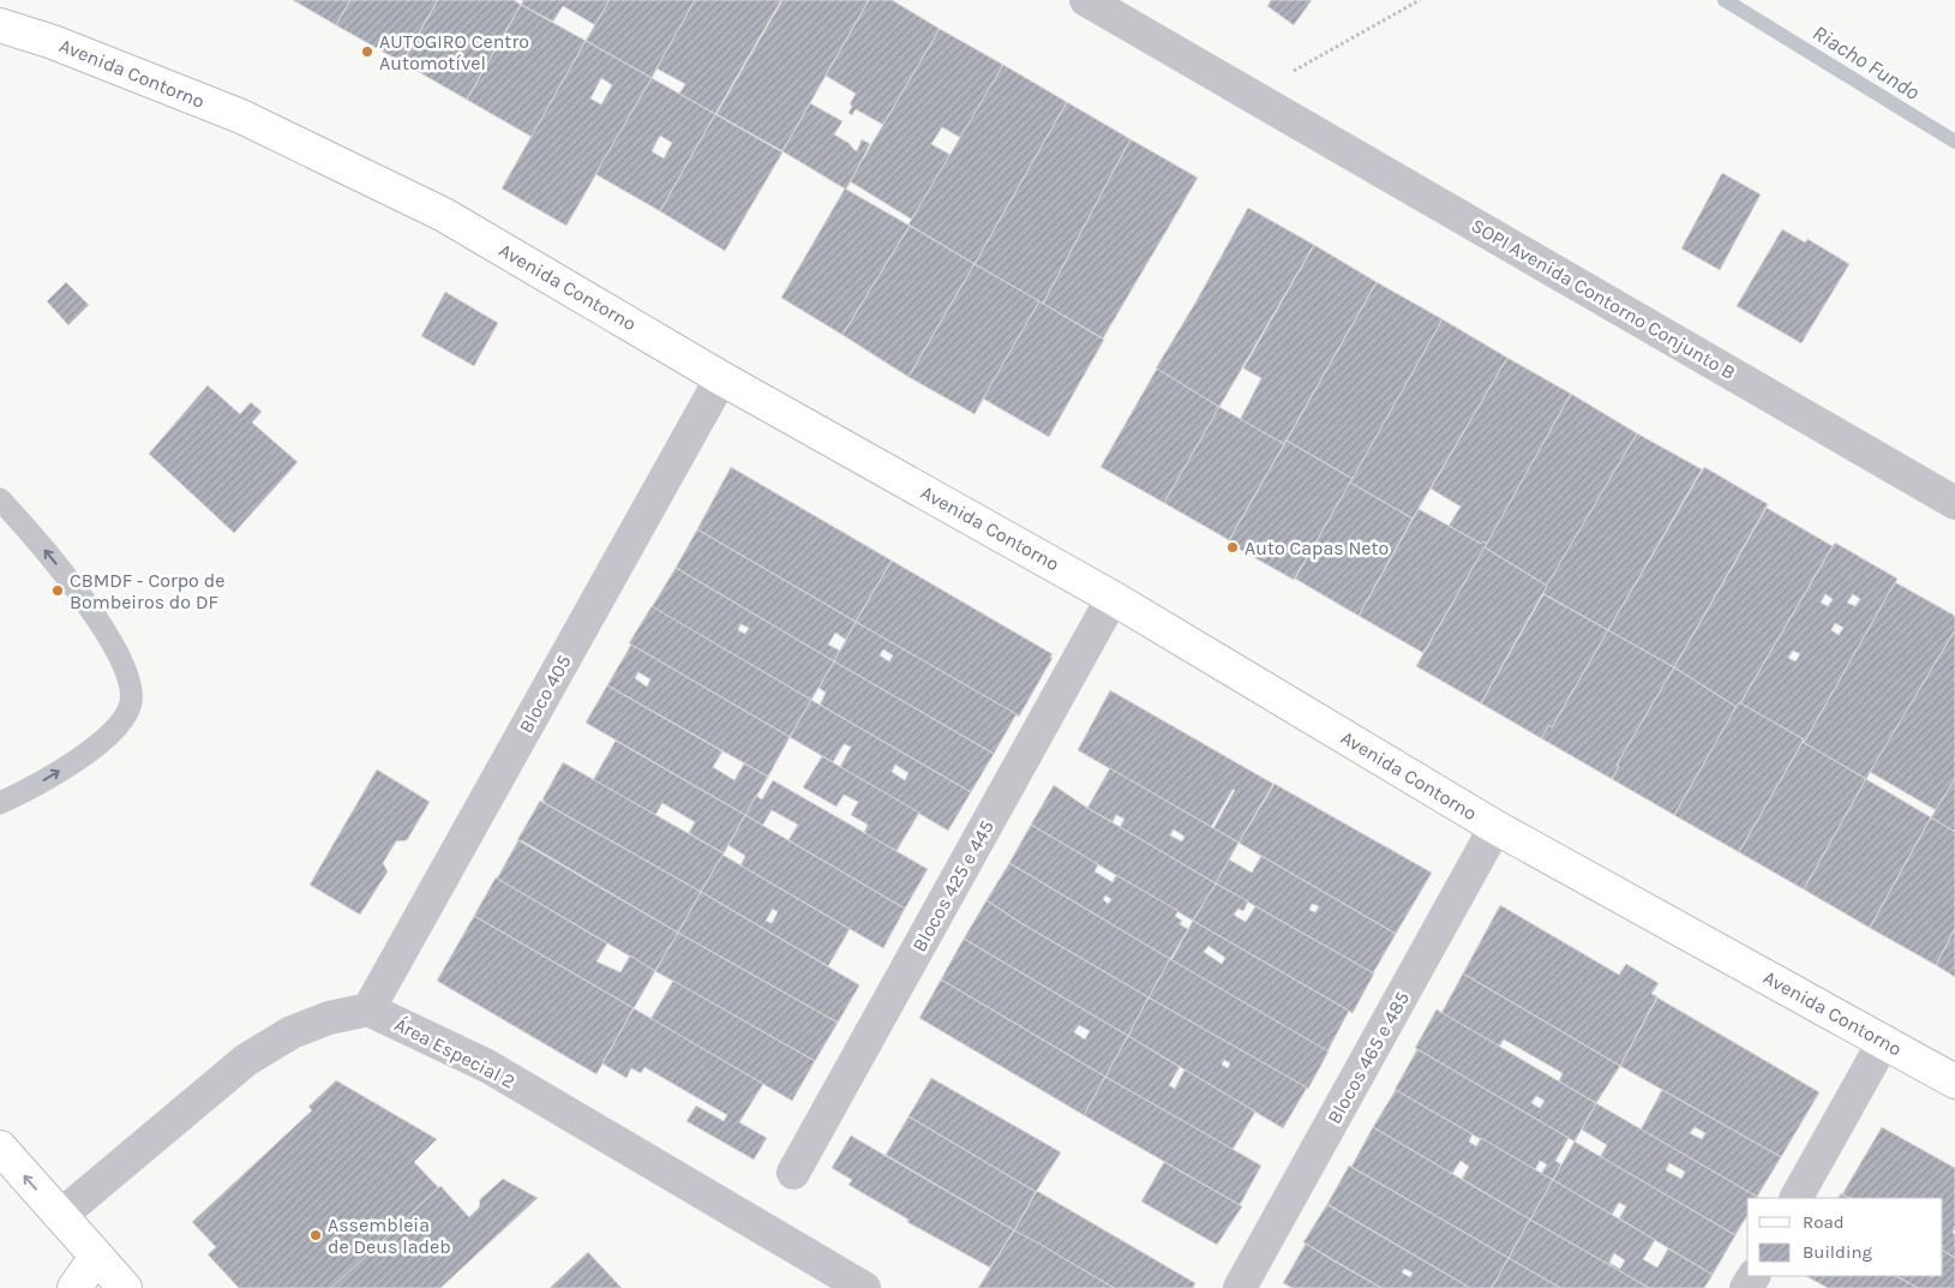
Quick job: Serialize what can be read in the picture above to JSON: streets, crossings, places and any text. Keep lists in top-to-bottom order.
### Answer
{
  "streets": {
    "street": [
      "Avenida Contorno",
      "SOPI Avenida Contorno Conjunto B",
      "Bloco 405",
      "Blocos 425 e 445",
      "Área Especial 2",
      "Blocos 465 e 485"
    ]
  },
  "crossings": [
    ["Avenida Contorno", "Bloco 405"],
    ["Avenida Contorno", "Blocos 425 e 445"],
    ["Avenida Contorno", "Blocos 465 e 485"],
    ["Bloco 405", "Área Especial 2"]
  ],
  "water": ["Riacho Fundo"],
  "places": [
    "AUTOGIRO Centro Automotível",
    "Auto Capas Neto",
    "CBMDF - Corpo de Bombeiros do DF",
    "Assembleia de Deus ladeb"
  ],
  "legend": ["Road", "Building"]
}
